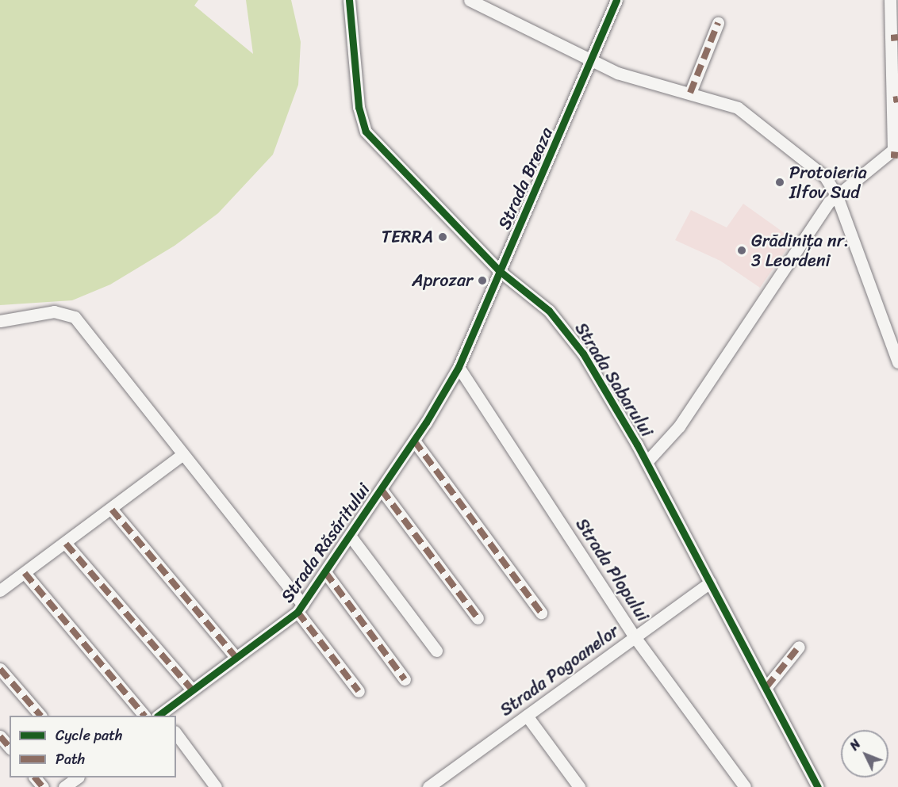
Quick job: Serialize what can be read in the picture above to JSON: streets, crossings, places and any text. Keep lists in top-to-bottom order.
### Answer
{
  "streets": {
    "street": [
      "Strada Breaza",
      "Strada Sabarului",
      "Strada Răsăritului",
      "Strada Plopului",
      "Strada Pogoanelor"
    ]
  },
  "crossings": [
    ["Strada Breaza", "Strada Sabarului"],
    ["Strada Breaza", "Strada Răsăritului"],
    ["Strada Breaza", "Strada Plopului"],
    ["Strada Sabarului", "Strada Pogoanelor"],
    ["Strada Răsăritului", "Strada Plopului"],
    ["Strada Plopului", "Strada Pogoanelor"]
  ],
  "places": [
    "Protoieria Ilfov Sud",
    "TERRA",
    "Grădinița nr. 3 Leordeni",
    "Aprozar"
  ],
  "legend": ["Cycle path", "Path"],
  "north": "top left"
}
